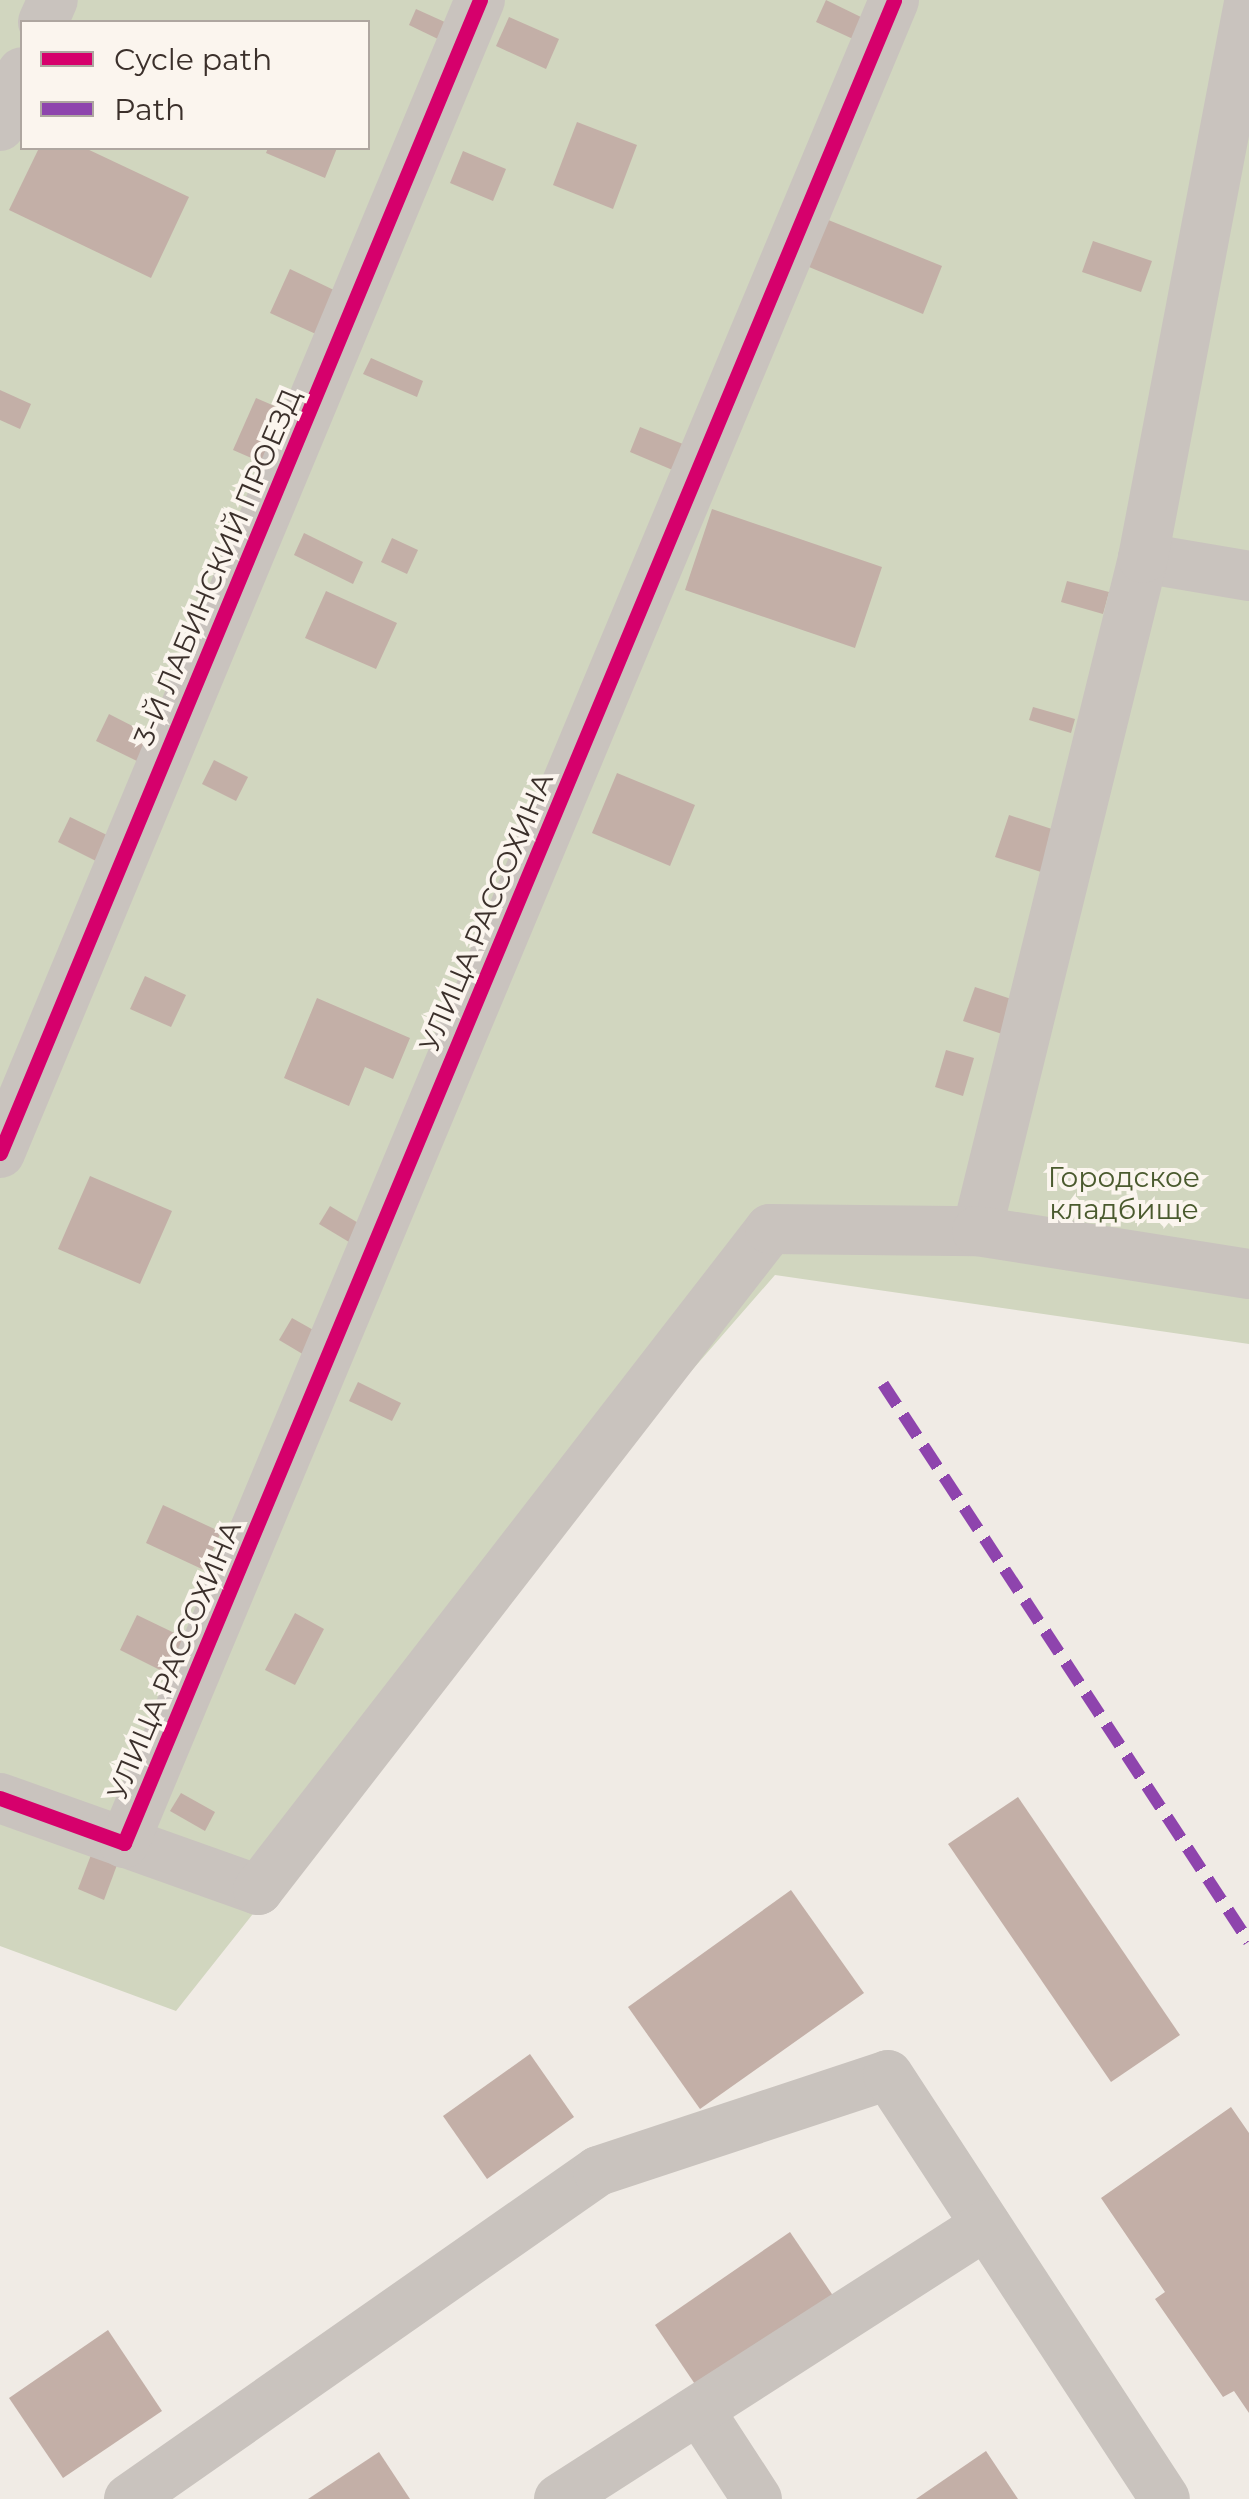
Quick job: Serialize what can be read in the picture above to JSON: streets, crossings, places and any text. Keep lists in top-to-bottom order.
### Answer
{
  "streets": {
    "street": ["3-Й ЛАБИНСКИЙ ПРОЕЗД", "УЛИЦА РАССОХИНА"]
  },
  "parks": ["Городское кладбище"],
  "legend": ["Cycle path", "Path"]
}
